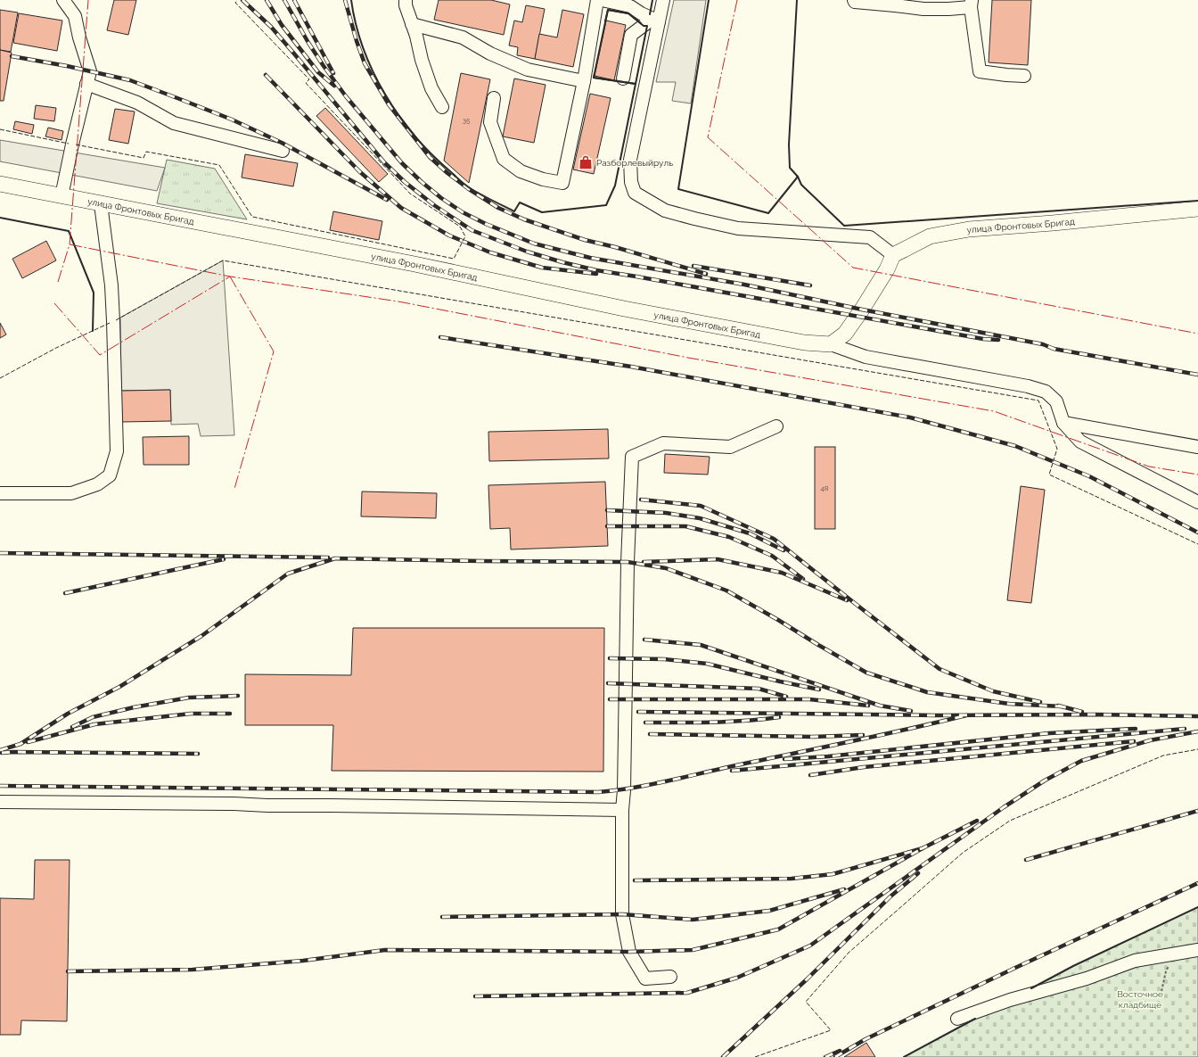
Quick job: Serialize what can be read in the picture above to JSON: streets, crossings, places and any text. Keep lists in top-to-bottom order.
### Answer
{
  "streets": {
    "main road": ["улица Фронтовых Бригад"]
  },
  "parks": ["Восточное кладбище"],
  "places": {
    "shop": ["Разборлевыйруль"]
  },
  "house_numbers": ["35", "48"]
}
